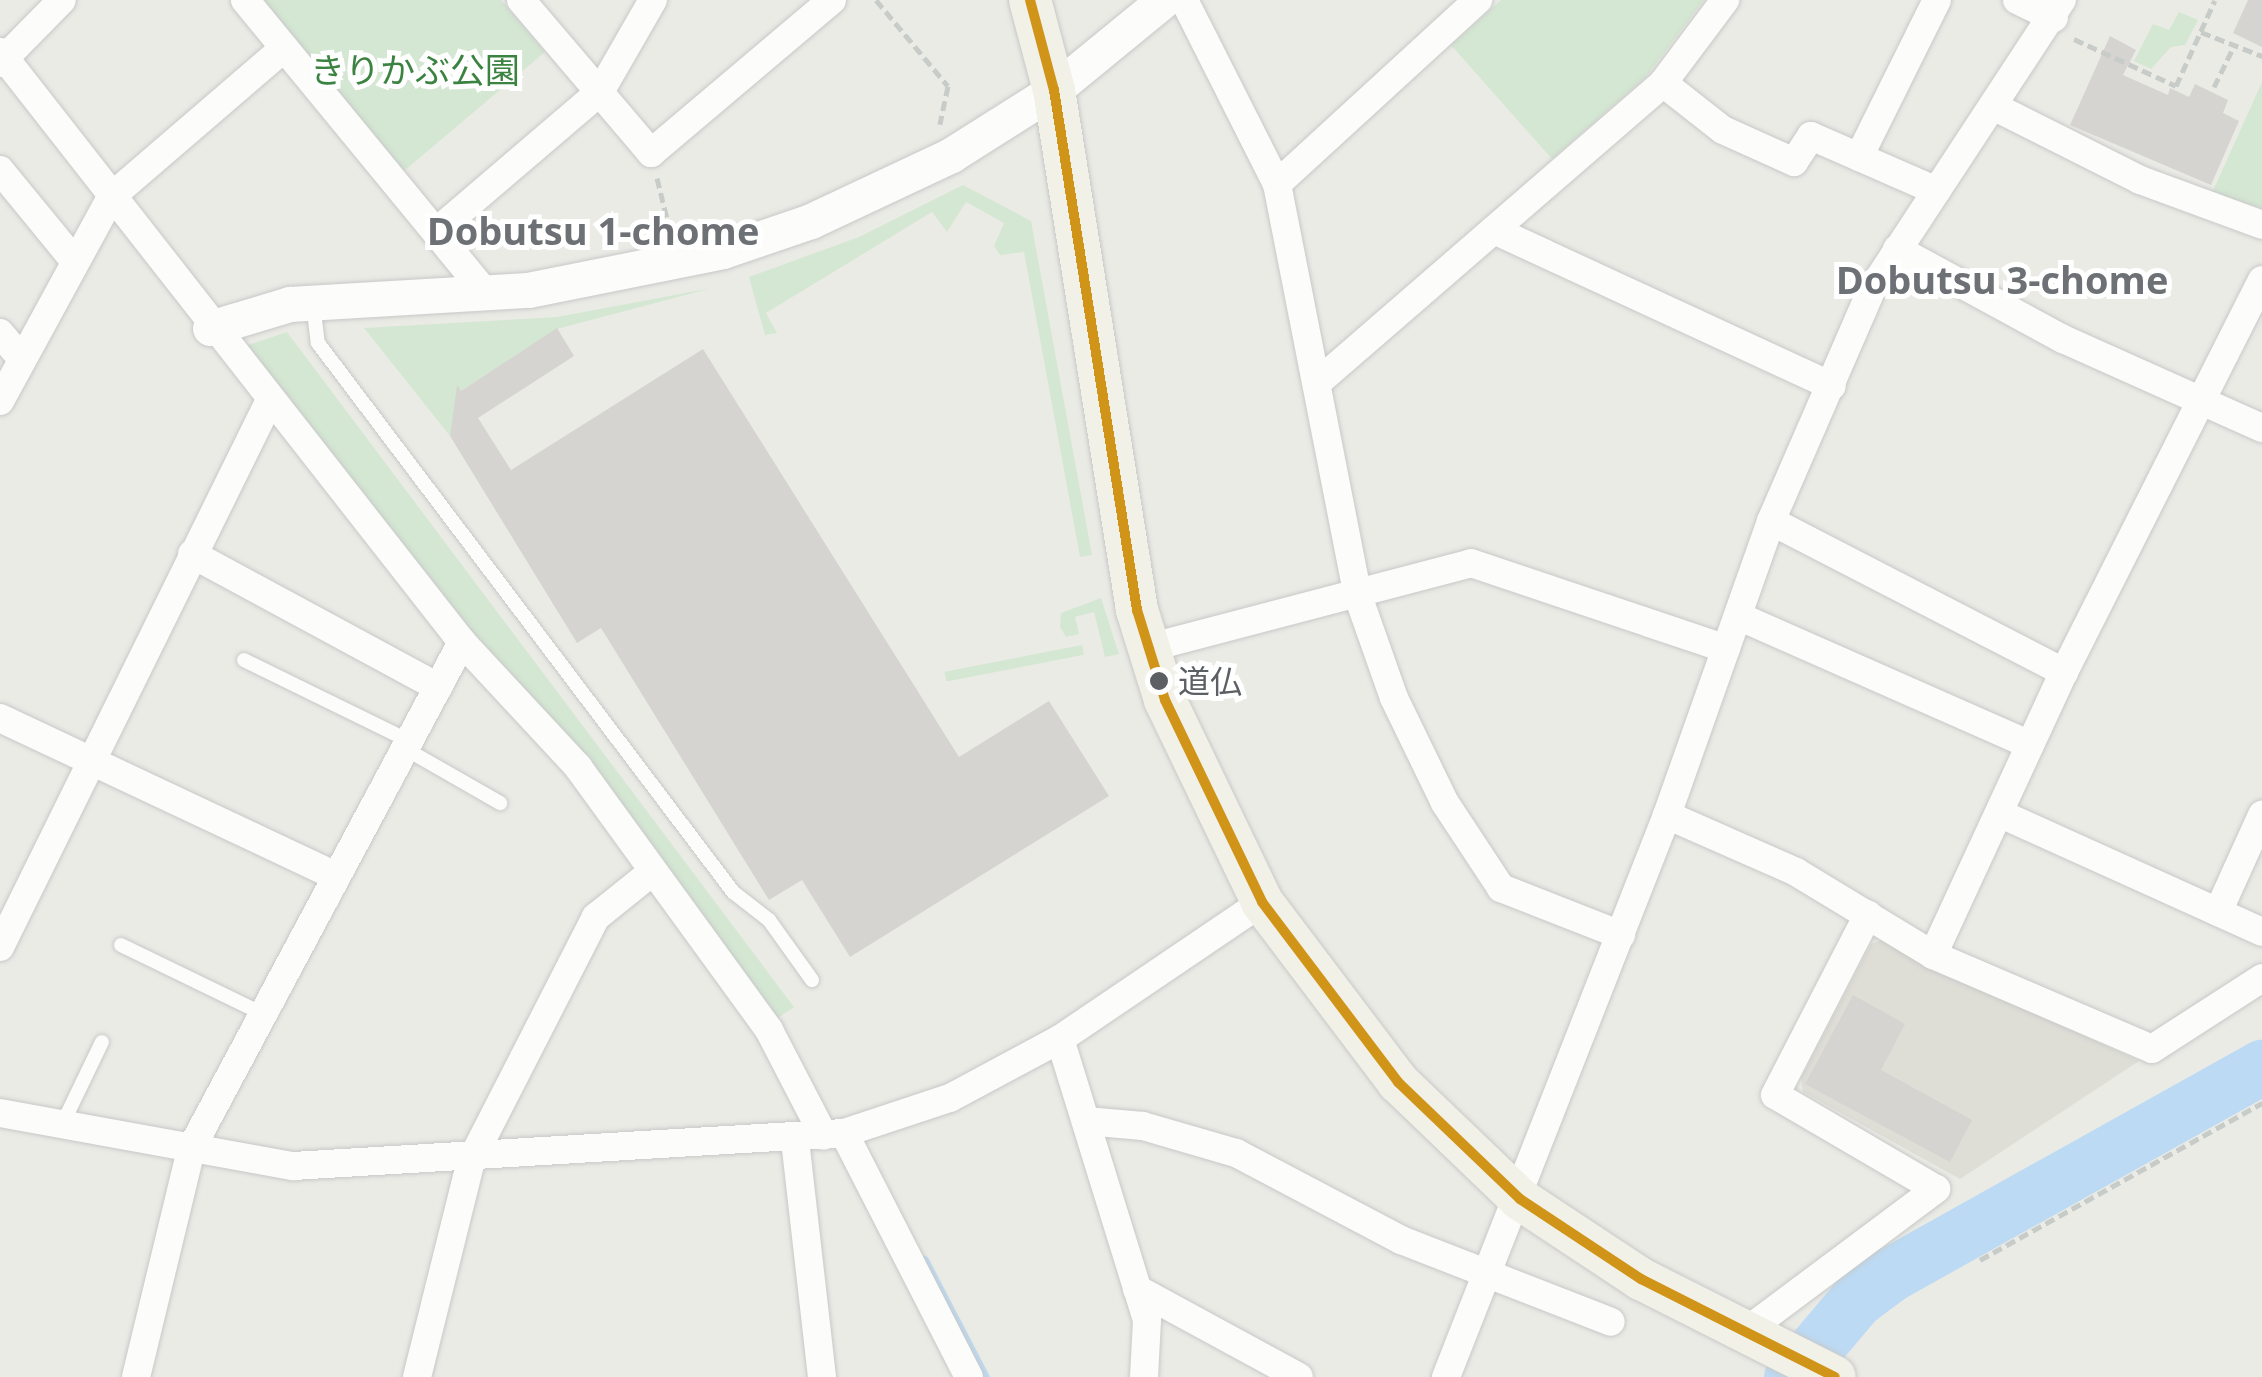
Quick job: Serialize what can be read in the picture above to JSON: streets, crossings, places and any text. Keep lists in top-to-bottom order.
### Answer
{
  "districts": ["Dobutsu 1-chome", "Dobutsu 3-chome"],
  "parks": ["きりかぶ公園"],
  "places": ["道仏"]
}
